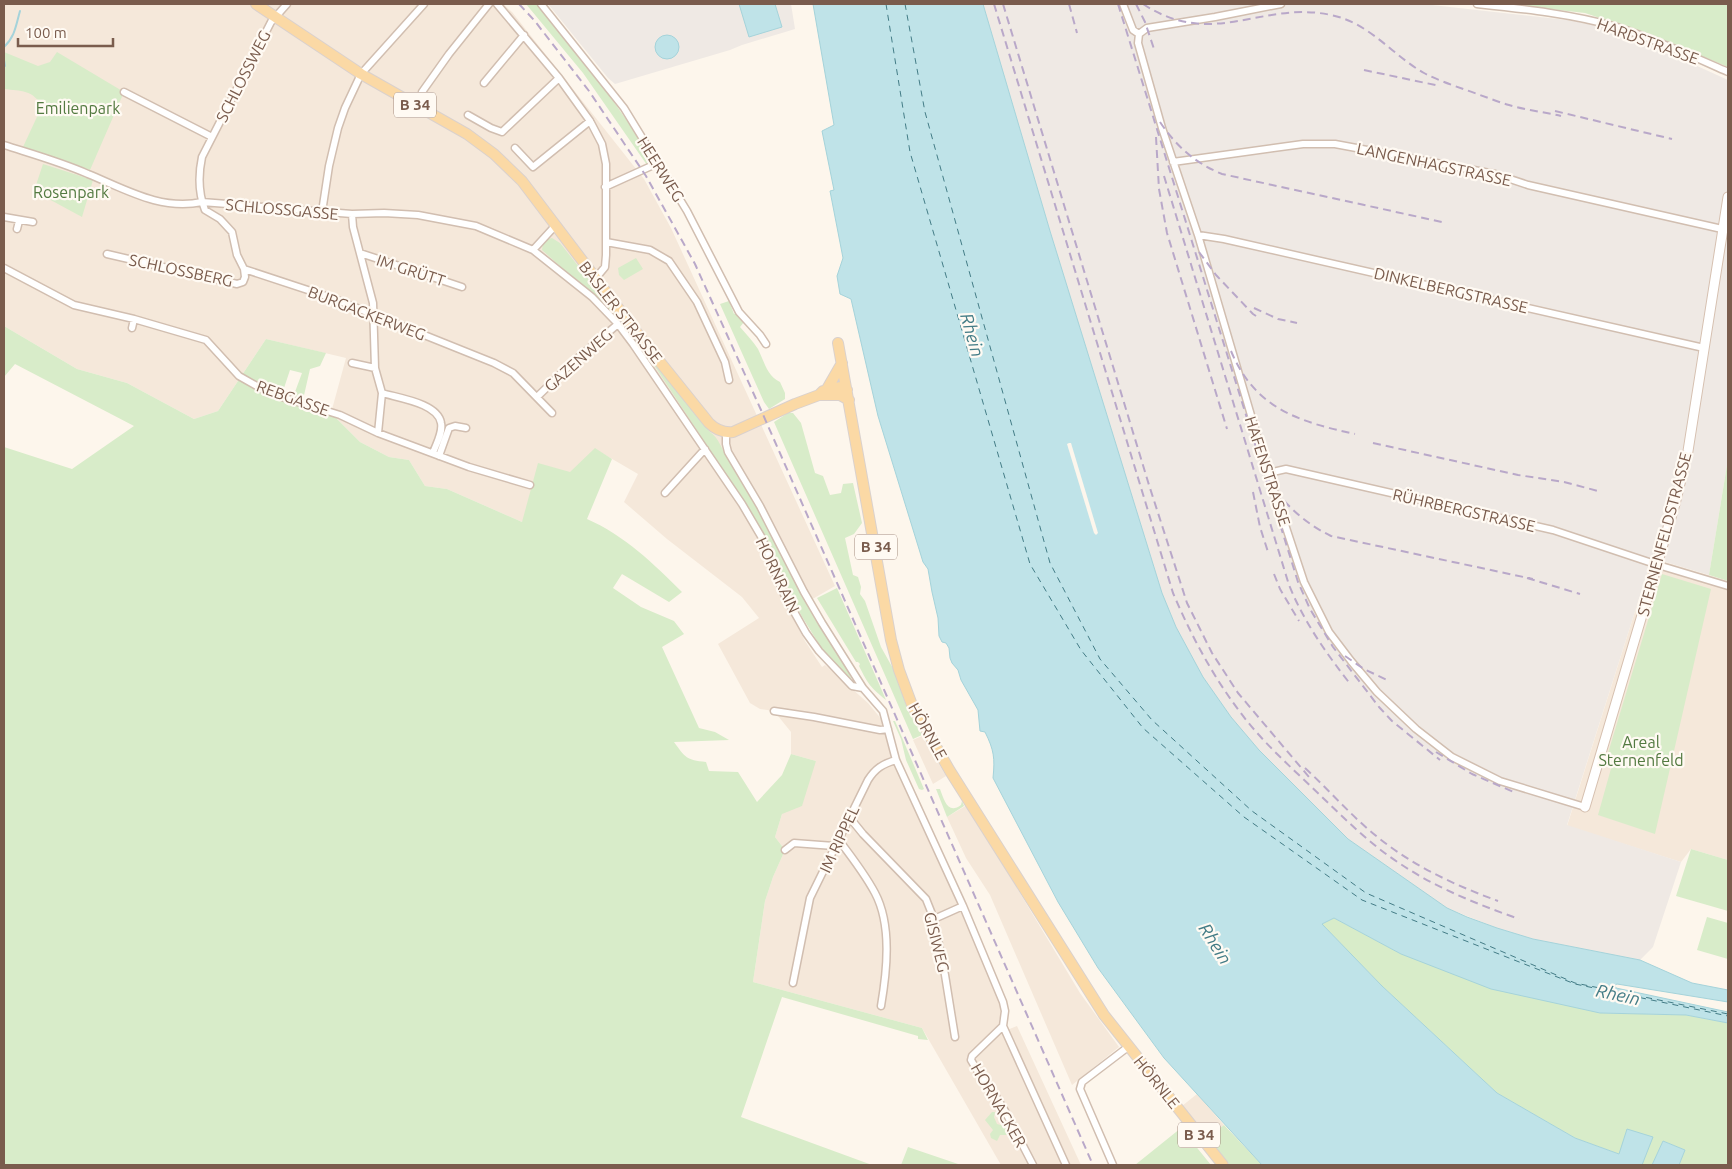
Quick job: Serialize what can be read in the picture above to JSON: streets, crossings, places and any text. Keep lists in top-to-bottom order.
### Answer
{
  "streets": {
    "main road": ["B 34", "BASLER STRASSE", "HÖRNLE"],
    "street": [
      "HARDSTRASSE",
      "SCHLOSSWEG",
      "LANGENHAGSTRASSE",
      "HEERWEG",
      "SCHLOSSGASSE",
      "SCHLOSSBERG",
      "IM GRÜTT",
      "DINKELBERGSTRASSE",
      "BURGACKERWEG",
      "GAZENWEG",
      "REBGASSE",
      "HAFENSTRASSE",
      "RÜHRBERGSTRASSE",
      "STERNENFELDSTRASSE",
      "HORNRAIN",
      "IM RIPPEL",
      "GISIWEG",
      "HORNACKER"
    ]
  },
  "crossings": [
    ["SCHLOSSWEG", "SCHLOSSGASSE"],
    ["SCHLOSSWEG", "BASLER STRASSE"],
    ["B 34", "HÖRNLE"],
    ["LANGENHAGSTRASSE", "HAFENSTRASSE"],
    ["LANGENHAGSTRASSE", "STERNENFELDSTRASSE"],
    ["SCHLOSSGASSE", "HORNRAIN"],
    ["SCHLOSSBERG", "BURGACKERWEG"],
    ["DINKELBERGSTRASSE", "HAFENSTRASSE"],
    ["DINKELBERGSTRASSE", "STERNENFELDSTRASSE"],
    ["BURGACKERWEG", "GAZENWEG"],
    ["GAZENWEG", "HORNRAIN"],
    ["HAFENSTRASSE", "RÜHRBERGSTRASSE"],
    ["HAFENSTRASSE", "STERNENFELDSTRASSE"],
    ["RÜHRBERGSTRASSE", "STERNENFELDSTRASSE"],
    ["IM RIPPEL", "GISIWEG"],
    ["IM RIPPEL", "HORNACKER"]
  ],
  "water": ["Rhein"],
  "parks": ["Emilienpark", "Rosenpark", "Areal Sternenfeld"],
  "scale_bar": "100 m"
}
